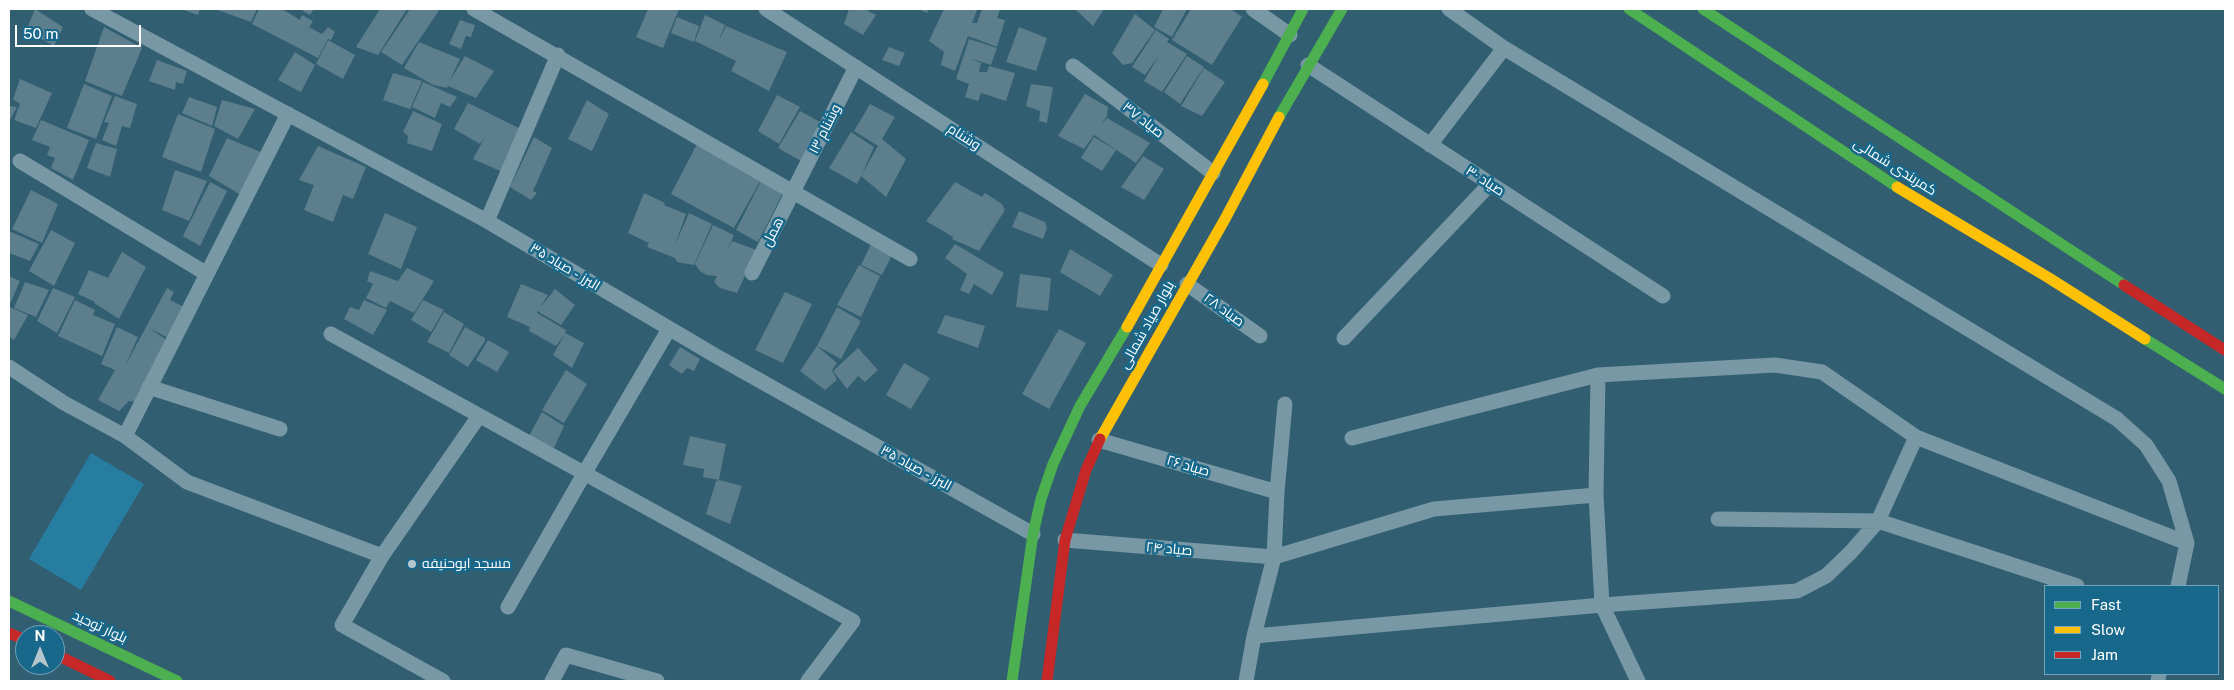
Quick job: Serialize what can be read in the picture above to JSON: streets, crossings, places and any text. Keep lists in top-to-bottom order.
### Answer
{
  "streets": {
    "main road": ["کمربندی شمالی", "بلوار صیاد شمالی", "بلوار توحید"],
    "street": [
      "صیاد ۳۷",
      "وشنام ۱۳",
      "وشنام",
      "صیاد ۳۰",
      "همل",
      "البرز - صیاد ۳۵",
      "صیاد ۲۸",
      "صیاد ۲۶",
      "صیاد ۲۴"
    ]
  },
  "crossings": [
    ["صیاد ۳۷", "بلوار صیاد شمالی"],
    ["وشنام ۱۳", "وشنام"],
    ["وشنام ۱۳", "همل"],
    ["وشنام", "بلوار صیاد شمالی"],
    ["صیاد ۳۰", "بلوار صیاد شمالی"],
    ["البرز - صیاد ۳۵", "بلوار صیاد شمالی"],
    ["صیاد ۲۸", "بلوار صیاد شمالی"],
    ["بلوار صیاد شمالی", "صیاد ۲۶"],
    ["بلوار صیاد شمالی", "صیاد ۲۴"]
  ],
  "places": ["مسجد ابوحنیفه"],
  "legend": ["Fast", "Slow", "Jam"],
  "scale_bar": "50 m",
  "north": "top"
}
